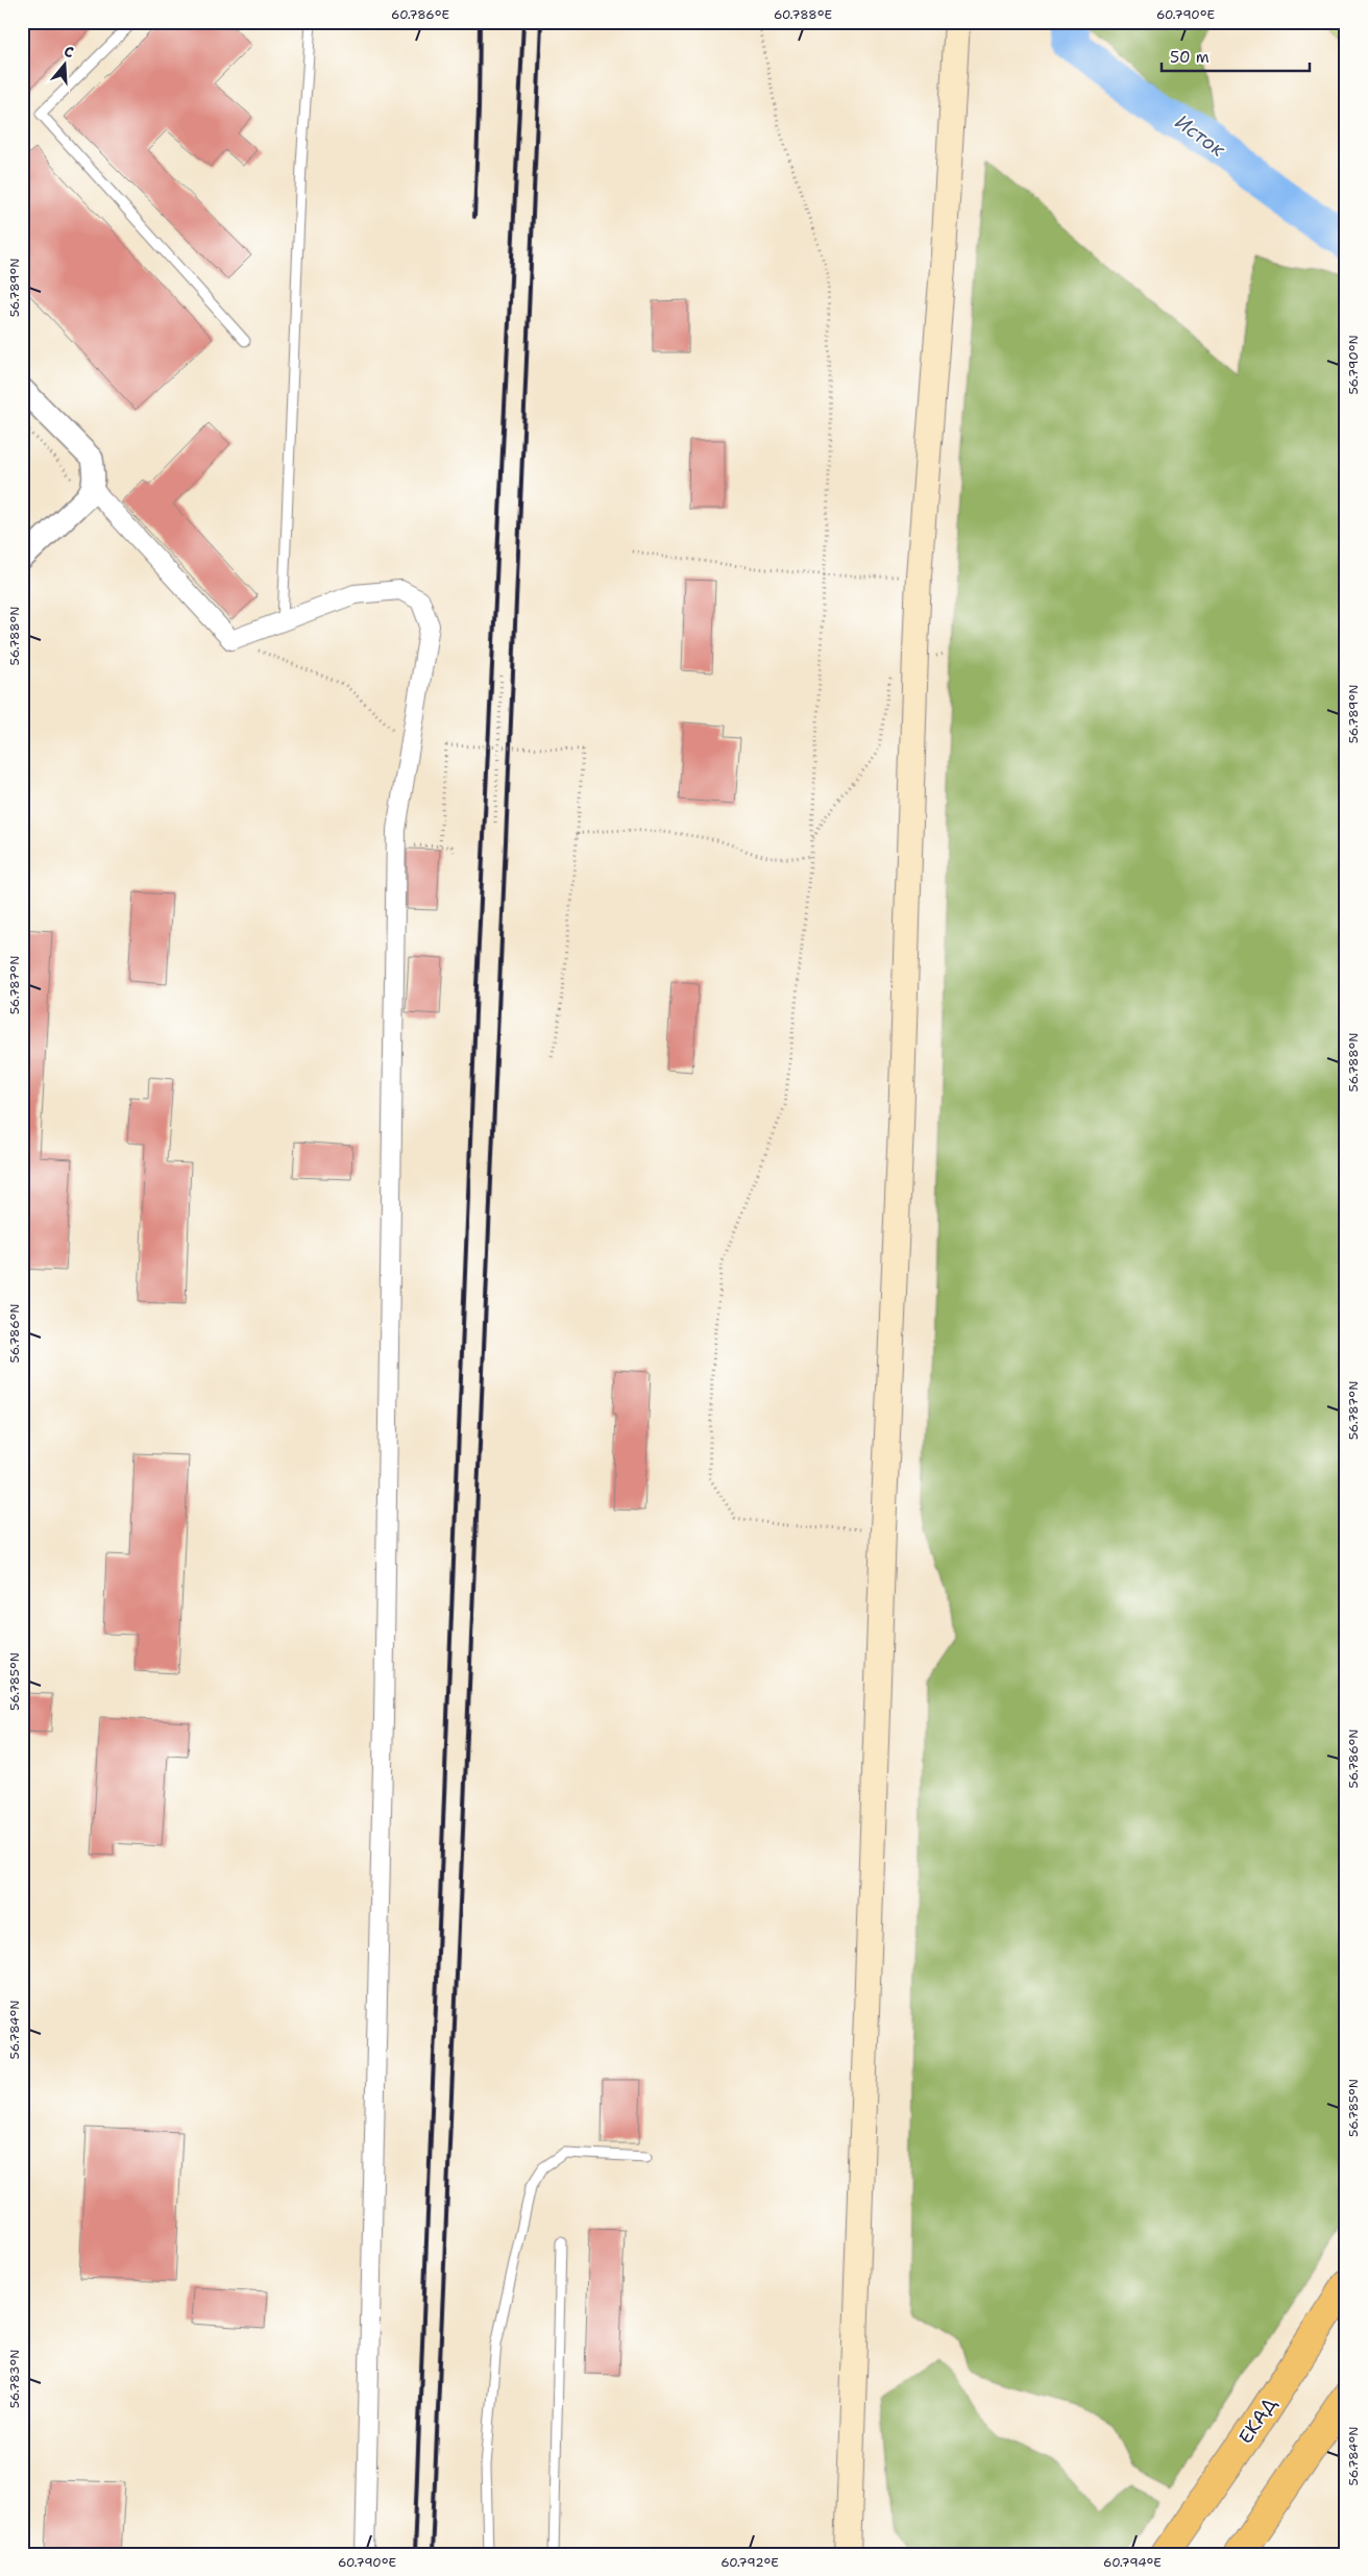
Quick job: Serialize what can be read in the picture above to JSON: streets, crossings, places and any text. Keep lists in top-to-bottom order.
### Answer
{
  "streets": {
    "highway": ["ЕКАД"]
  },
  "water": ["Исток"],
  "scale_bar": "50 m",
  "north": "top",
  "coordinates": [
    "60.786°E",
    "60.788°E",
    "60.790°E",
    "56.789°N",
    "56.790°N",
    "56.788°N",
    "56.787°N",
    "56.786°N",
    "56.785°N",
    "56.784°N",
    "56.783°N",
    "60.792°E",
    "60.794°E"
  ]
}
